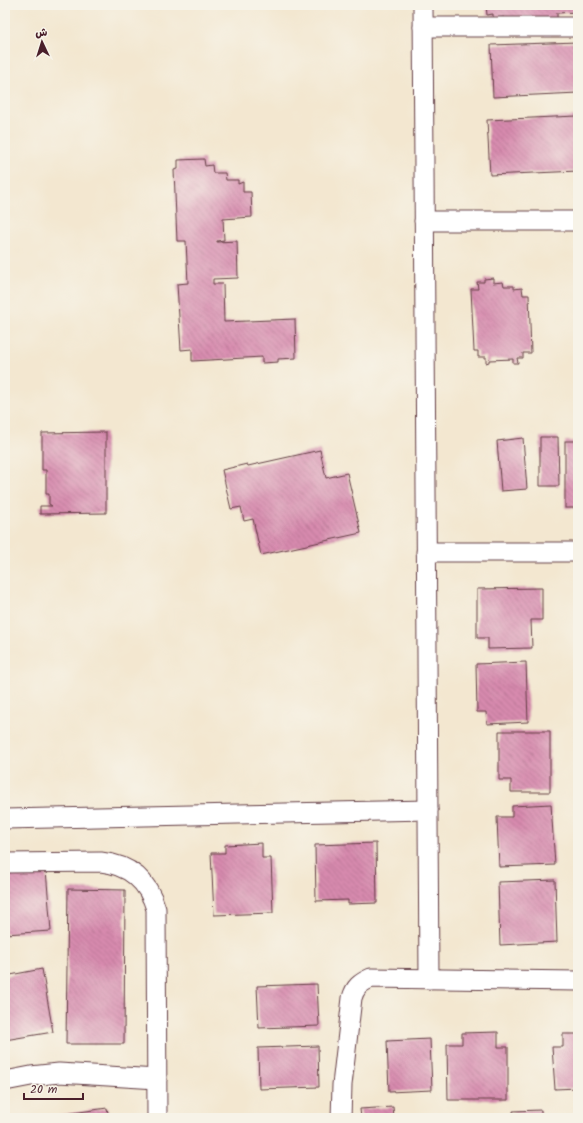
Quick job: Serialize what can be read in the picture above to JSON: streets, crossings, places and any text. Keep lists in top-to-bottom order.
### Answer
{
  "scale_bar": "20 m",
  "north": "top"
}
